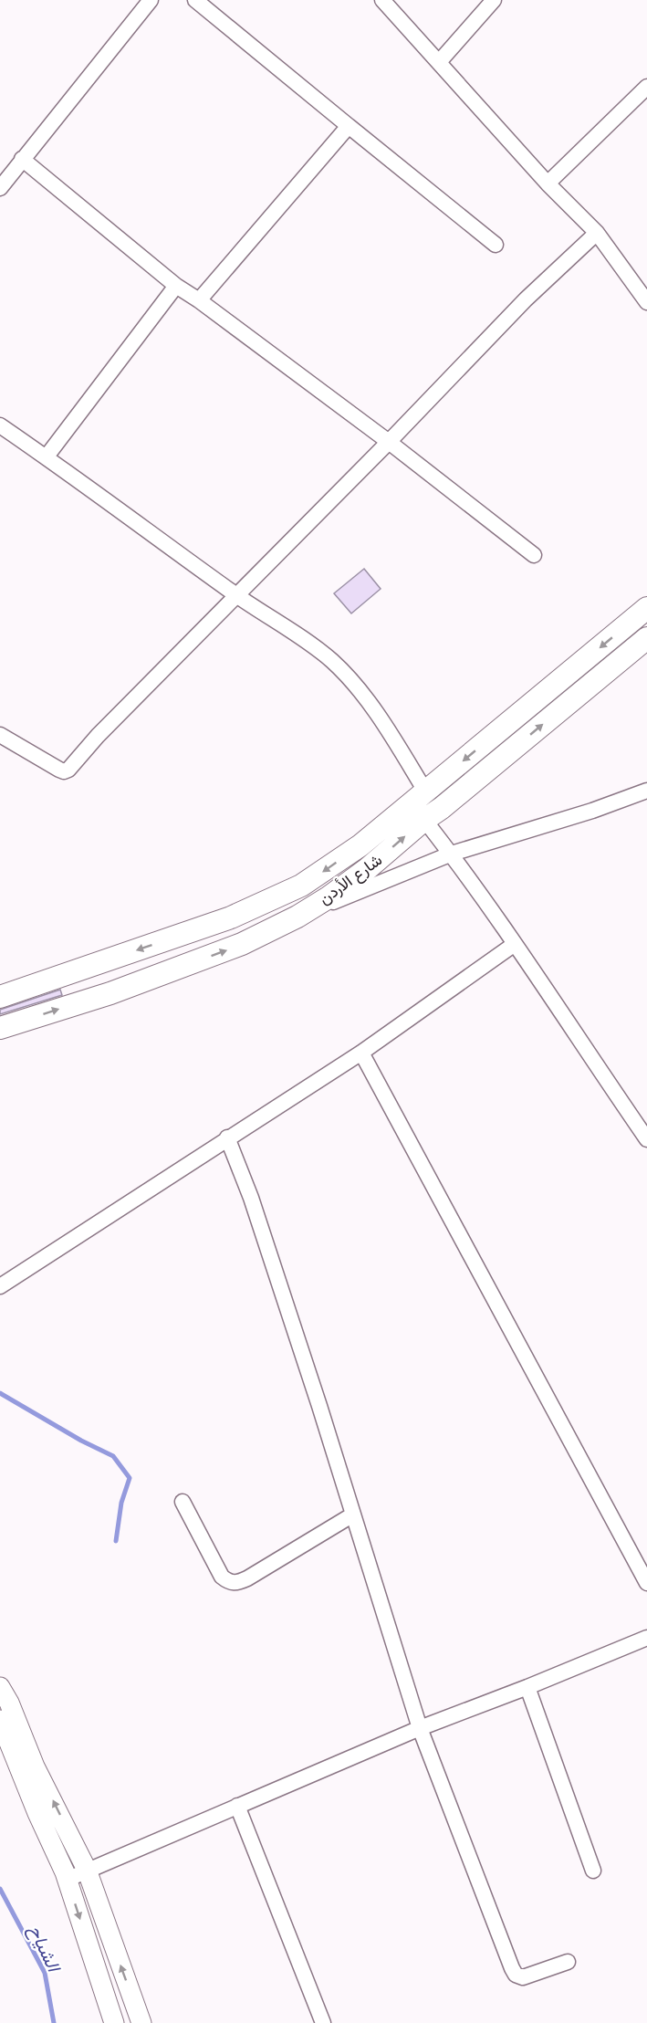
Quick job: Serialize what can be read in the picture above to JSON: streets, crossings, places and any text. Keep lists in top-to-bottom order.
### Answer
{
  "streets": {
    "highway": ["شارع الأردن"]
  },
  "water": ["الشياح"]
}
